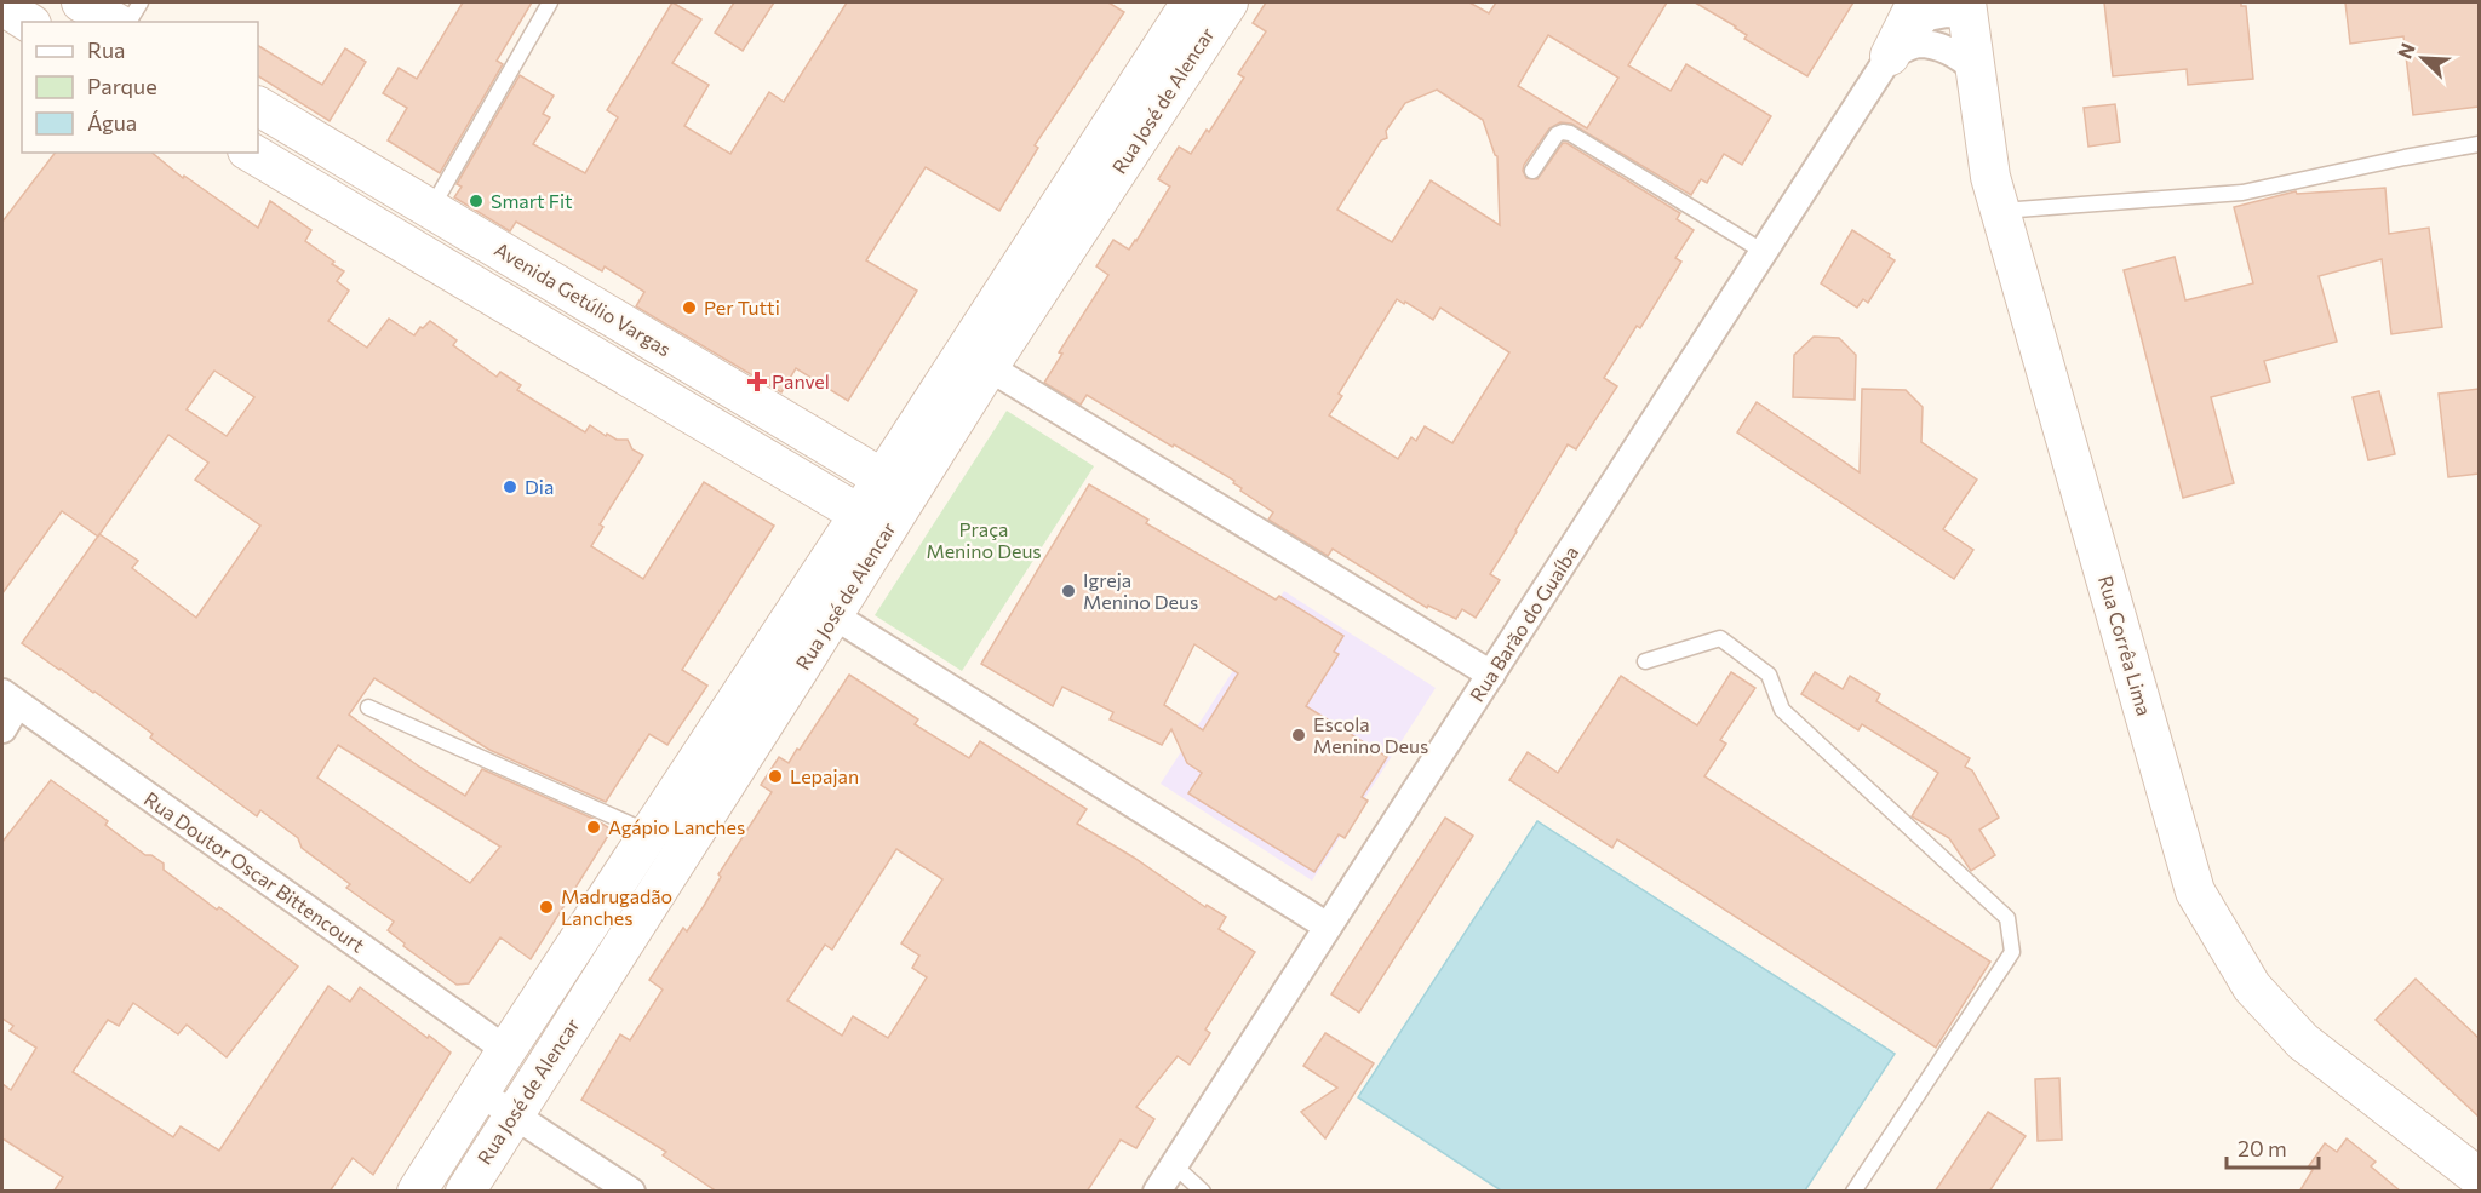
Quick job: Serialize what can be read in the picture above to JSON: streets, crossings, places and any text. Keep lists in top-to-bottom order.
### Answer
{
  "streets": {
    "main road": ["Rua José de Alencar", "Avenida Getúlio Vargas", "Rua Corrêa Lima"],
    "street": ["Rua Barão do Guaíba", "Rua Doutor Oscar Bittencourt"]
  },
  "crossings": [
    ["Rua José de Alencar", "Avenida Getúlio Vargas"],
    ["Rua José de Alencar", "Rua Doutor Oscar Bittencourt"],
    ["Rua Barão do Guaíba", "Rua Corrêa Lima"]
  ],
  "parks": ["Praça Menino Deus"],
  "places": {
    "other": [
      "Smart Fit",
      "Per Tutti",
      "Dia",
      "Igreja Menino Deus",
      "Escola Menino Deus",
      "Lepajan",
      "Agápio Lanches",
      "Madrugadão Lanches"
    ],
    "health": ["Panvel"]
  },
  "legend": ["Rua", "Parque", "Água"],
  "scale_bar": "20 m",
  "north": "top left"
}
